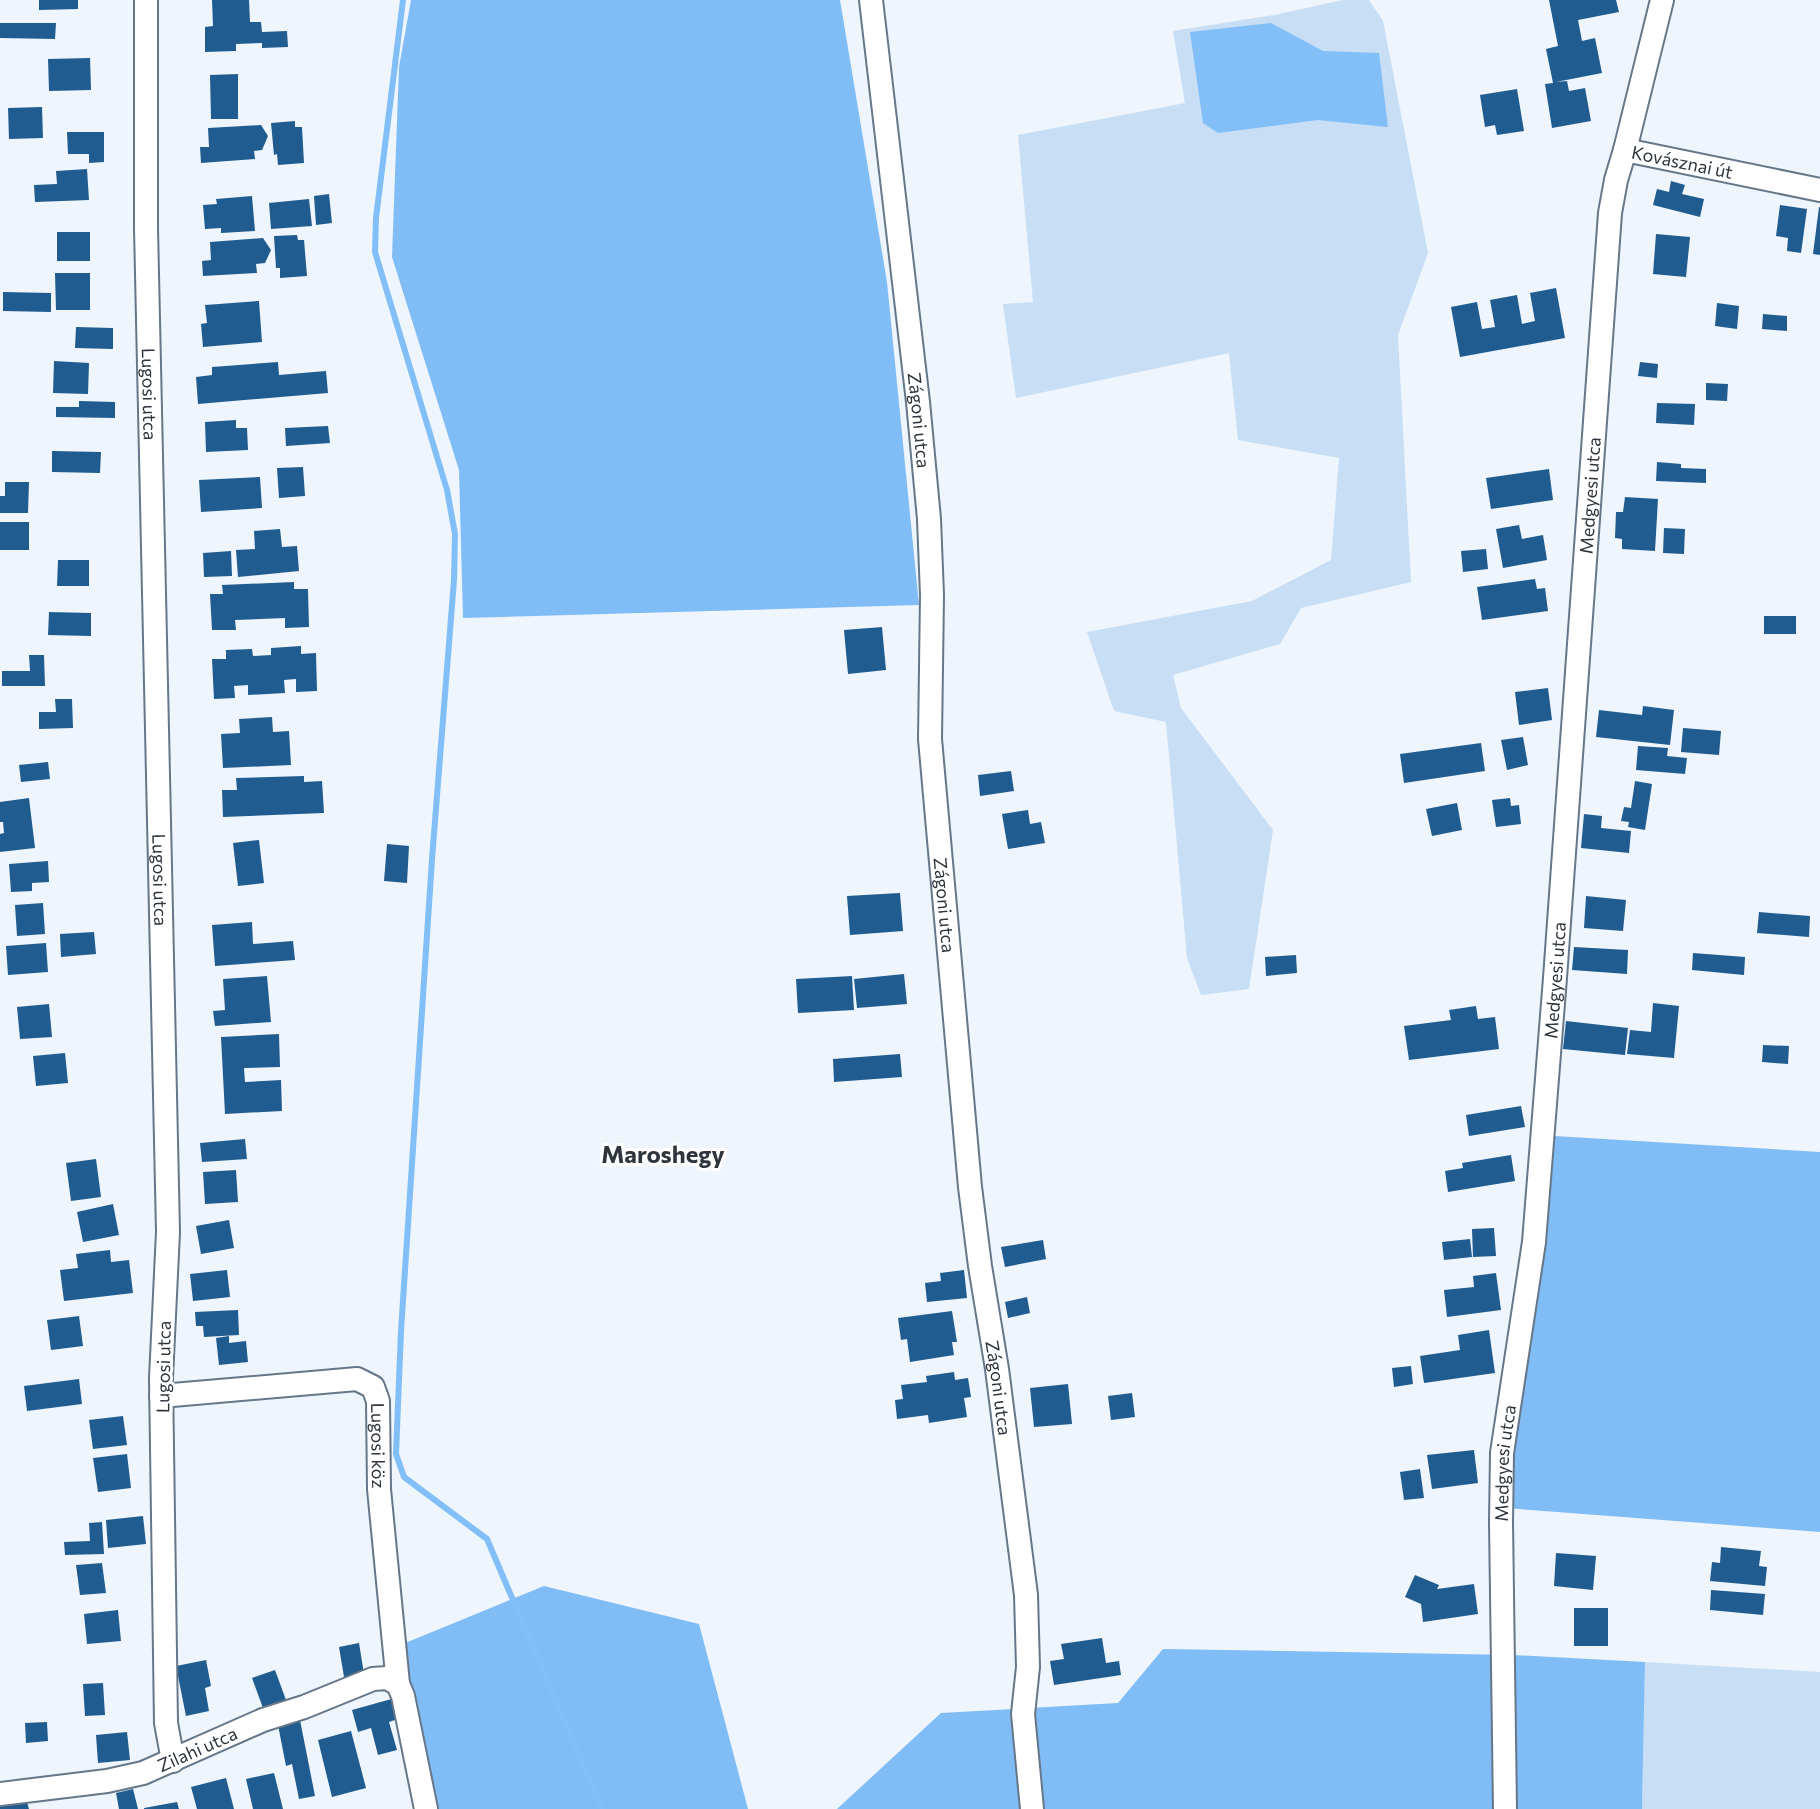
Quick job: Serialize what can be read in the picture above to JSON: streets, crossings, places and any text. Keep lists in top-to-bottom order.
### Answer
{
  "streets": {
    "street": [
      "Kovásznai út",
      "Lugosi utca",
      "Zágoni utca",
      "Medgyesi utca",
      "Lugosi köz",
      "Zilahi utca"
    ]
  },
  "crossings": [
    ["Kovásznai út", "Medgyesi utca"],
    ["Lugosi utca", "Lugosi köz"],
    ["Lugosi utca", "Zilahi utca"],
    ["Lugosi köz", "Zilahi utca"]
  ],
  "districts": ["Maroshegy"]
}
